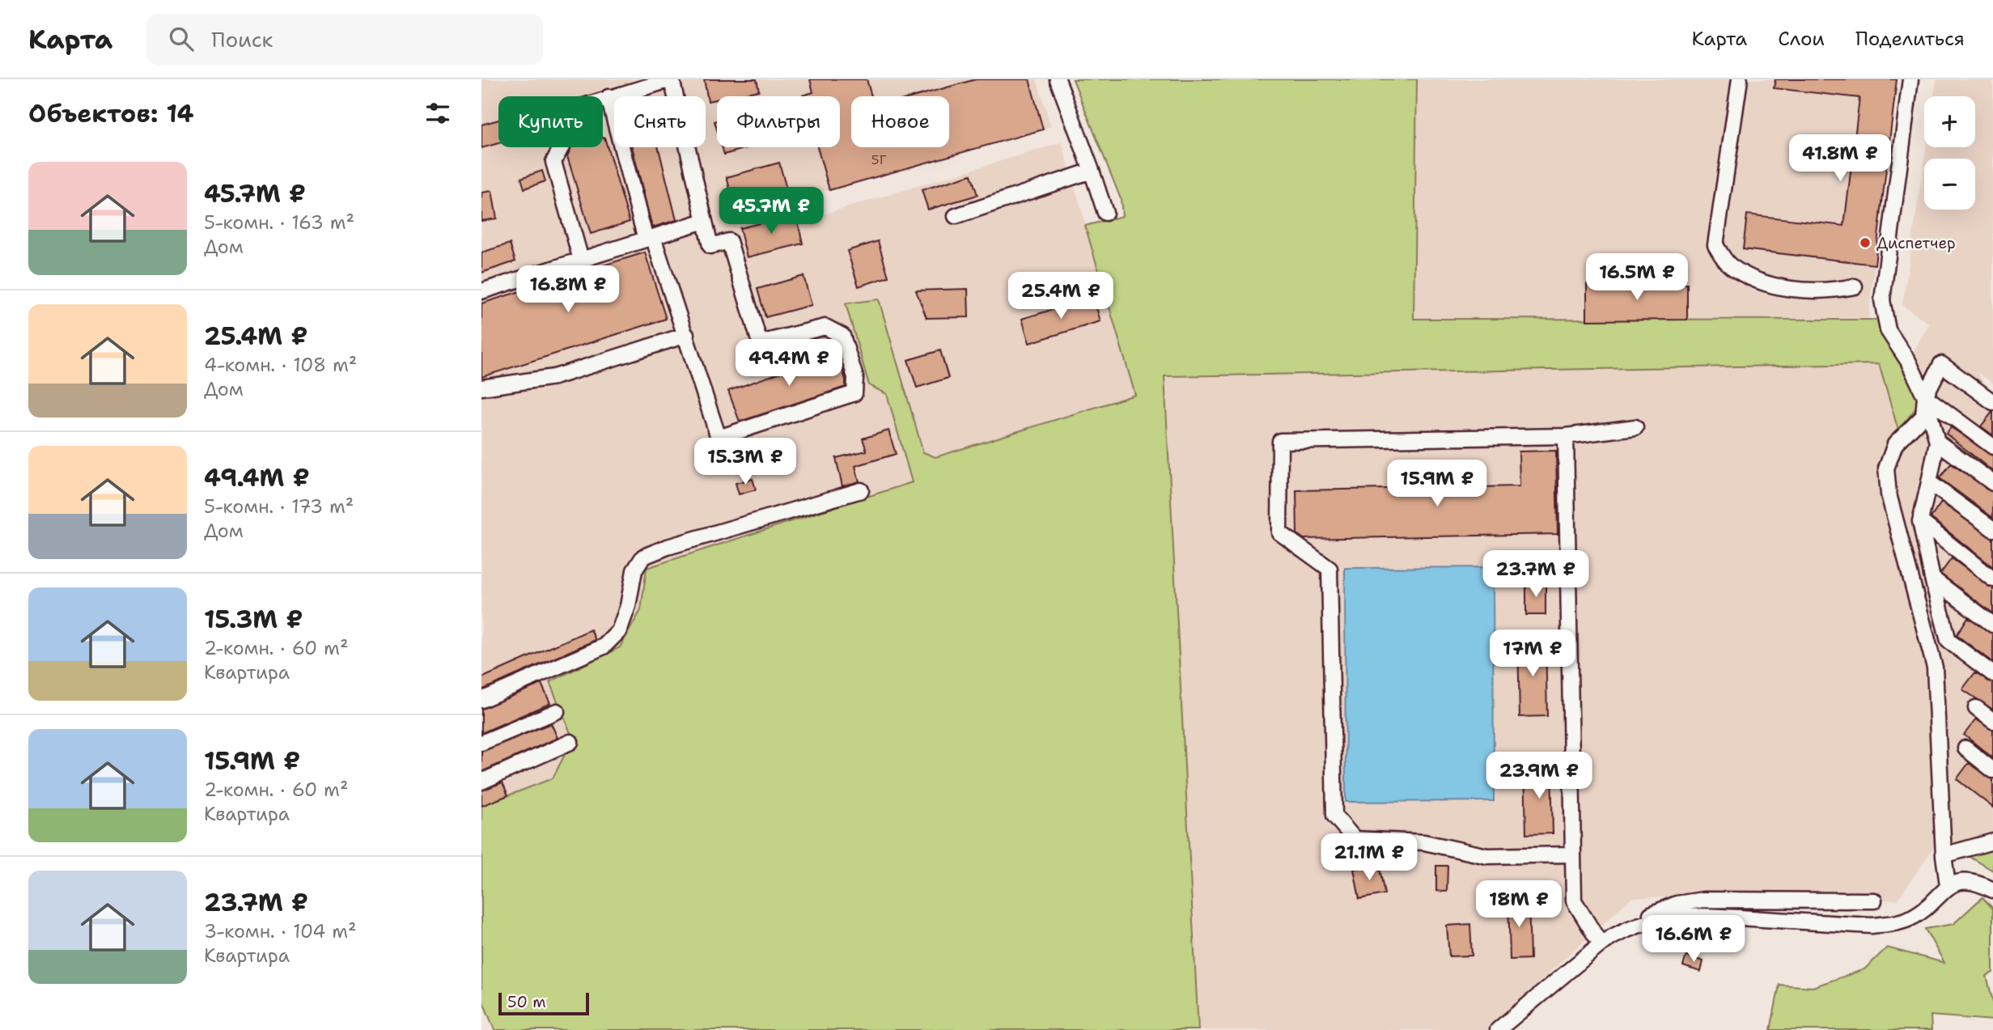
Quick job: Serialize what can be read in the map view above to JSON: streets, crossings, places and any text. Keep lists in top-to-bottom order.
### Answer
{
  "places": ["Диспетчер"],
  "house_numbers": ["5Г"],
  "scale_bar": "50 m",
  "page": {
    "header": "Карта",
    "search": "Поиск",
    "nav": ["Карта", "Слои", "Поделиться"],
    "heading": "Объектов: 14",
    "map_buttons": ["+", "−"],
    "chip": [
      "Купить",
      "Снять",
      "Фильтры",
      "Новое"
    ],
    "price": [
      "41.8M ₽",
      "45.7M ₽",
      "16.5M ₽",
      "16.8M ₽",
      "25.4M ₽",
      "49.4M ₽",
      "15.3M ₽",
      "15.9M ₽",
      "23.7M ₽",
      "17M ₽",
      "23.9M ₽",
      "21.1M ₽",
      "18M ₽",
      "16.6M ₽"
    ],
    "list": [
      {
        "name": "45.7M ₽",
        "note": "5-комн. · 163 m² · Дом"
      },
      {
        "name": "25.4M ₽",
        "note": "4-комн. · 108 m² · Дом"
      },
      {
        "name": "49.4M ₽",
        "note": "5-комн. · 173 m² · Дом"
      },
      {
        "name": "15.3M ₽",
        "note": "2-комн. · 60 m² · Квартира"
      },
      {
        "name": "15.9M ₽",
        "note": "2-комн. · 60 m² · Квартира"
      },
      {
        "name": "23.7M ₽",
        "note": "3-комн. · 104 m² · Квартира"
      }
    ],
    "scale": "50 m"
  }
}
